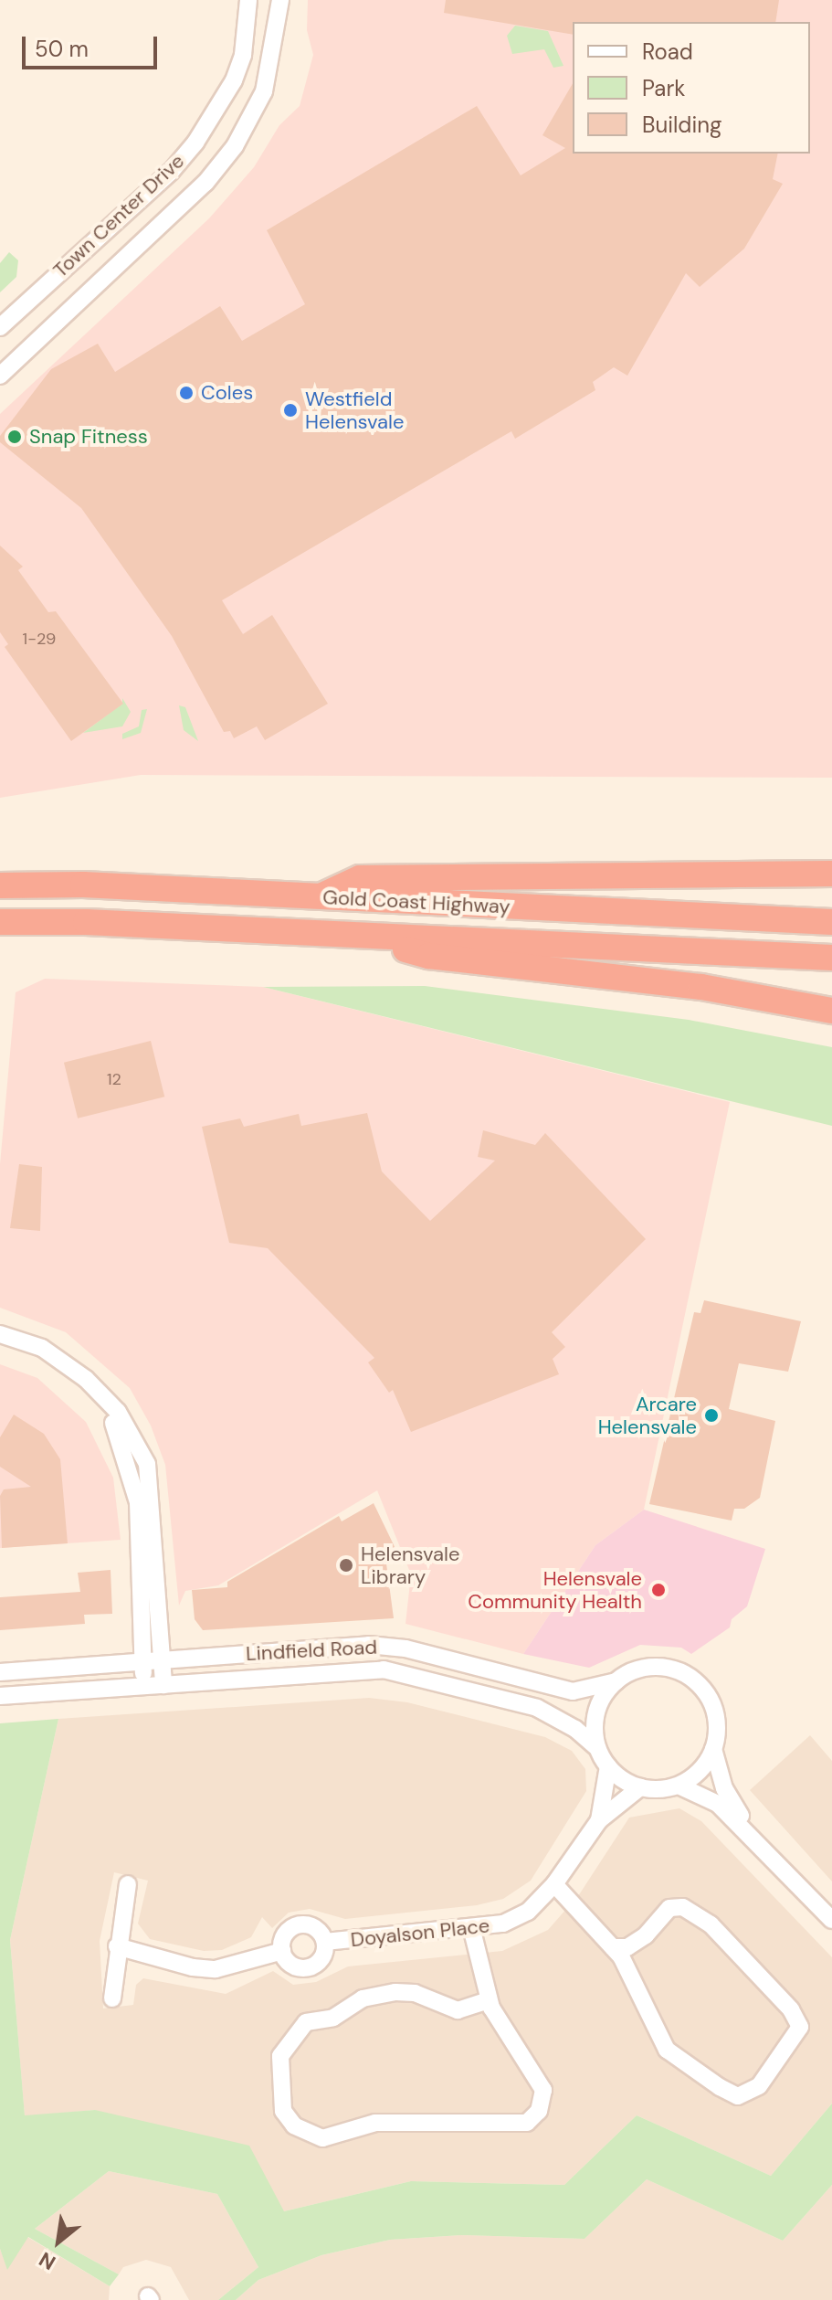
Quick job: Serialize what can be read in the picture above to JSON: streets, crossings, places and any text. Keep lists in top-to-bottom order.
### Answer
{
  "streets": {
    "highway": ["Gold Coast Highway"],
    "street": ["Town Center Drive", "Lindfield Road", "Doyalson Place"]
  },
  "crossings": [
    ["Lindfield Road", "Doyalson Place"]
  ],
  "places": [
    "Coles",
    "Westfield Helensvale",
    "Snap Fitness",
    "Arcare Helensvale",
    "Helensvale Library",
    "Helensvale Community Health"
  ],
  "house_numbers": ["1-29", "12"],
  "legend": ["Road", "Park", "Building"],
  "scale_bar": "50 m",
  "north": "bottom left"
}
